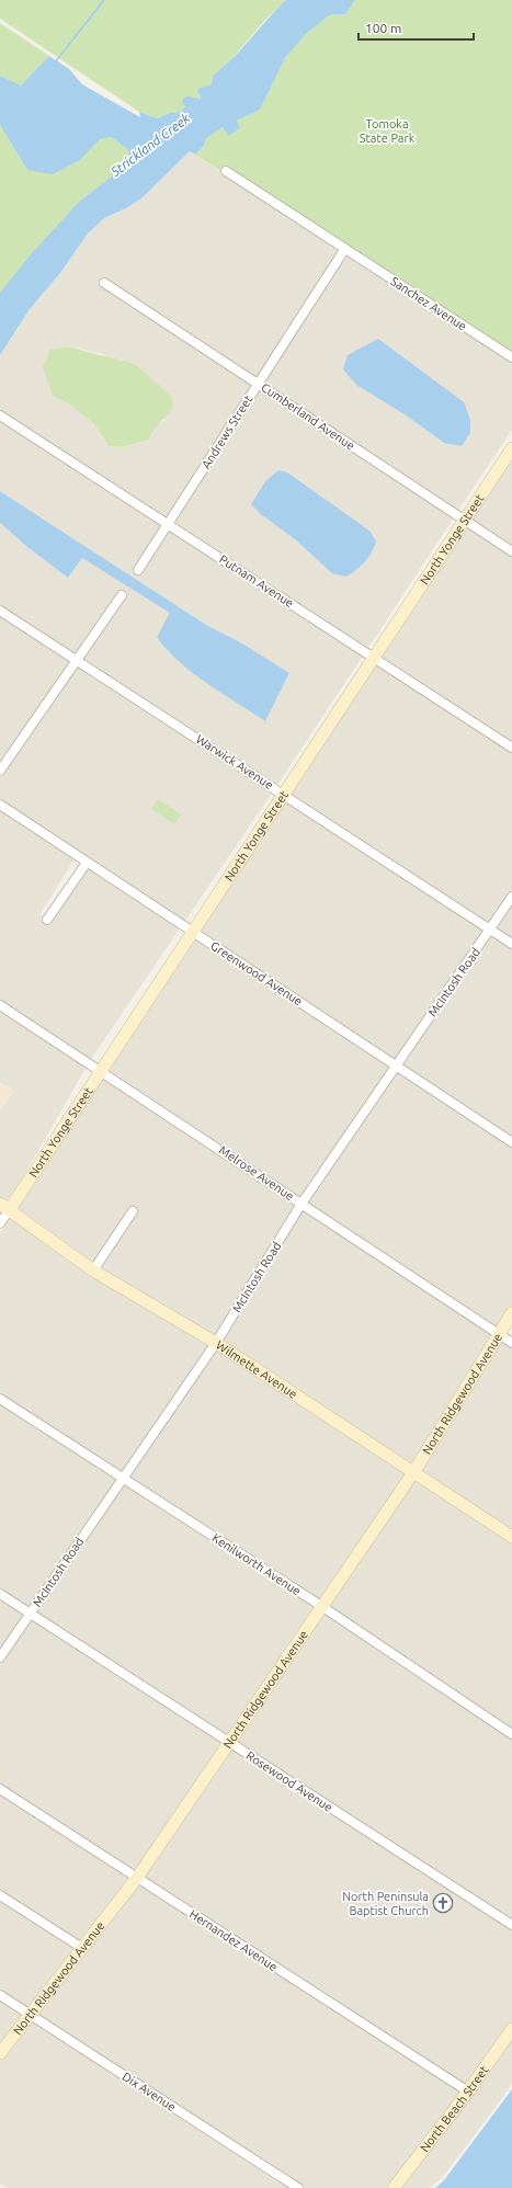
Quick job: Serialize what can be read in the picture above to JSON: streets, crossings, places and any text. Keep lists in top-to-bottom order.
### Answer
{
  "streets": {
    "street": [
      "Sanchez Avenue",
      "Cumberland Avenue",
      "Andrews Street",
      "North Yonge Street",
      "Putnam Avenue",
      "Warwick Avenue",
      "Greenwood Avenue",
      "McIntosh Road",
      "Melrose Avenue",
      "Wilmette Avenue",
      "North Ridgewood Avenue",
      "Kenilworth Avenue",
      "Rosewood Avenue",
      "Hernandez Avenue",
      "Dix Avenue",
      "North Beach Street"
    ]
  },
  "crossings": [
    ["Sanchez Avenue", "Andrews Street"],
    ["Cumberland Avenue", "Andrews Street"],
    ["Cumberland Avenue", "North Yonge Street"],
    ["Andrews Street", "Putnam Avenue"],
    ["North Yonge Street", "Putnam Avenue"],
    ["North Yonge Street", "Warwick Avenue"],
    ["North Yonge Street", "Greenwood Avenue"],
    ["North Yonge Street", "Melrose Avenue"],
    ["North Yonge Street", "Wilmette Avenue"],
    ["Warwick Avenue", "McIntosh Road"],
    ["Greenwood Avenue", "McIntosh Road"],
    ["McIntosh Road", "Melrose Avenue"],
    ["McIntosh Road", "Wilmette Avenue"],
    ["McIntosh Road", "Kenilworth Avenue"],
    ["McIntosh Road", "Rosewood Avenue"],
    ["Melrose Avenue", "North Ridgewood Avenue"],
    ["Wilmette Avenue", "North Ridgewood Avenue"],
    ["North Ridgewood Avenue", "Kenilworth Avenue"],
    ["North Ridgewood Avenue", "Rosewood Avenue"],
    ["North Ridgewood Avenue", "Hernandez Avenue"],
    ["North Ridgewood Avenue", "Dix Avenue"],
    ["Hernandez Avenue", "North Beach Street"]
  ],
  "water": ["Strickland Creek"],
  "parks": ["Tomoka State Park"],
  "places": {
    "church": ["North Peninsula Baptist Church"]
  },
  "scale_bar": "100 m"
}
